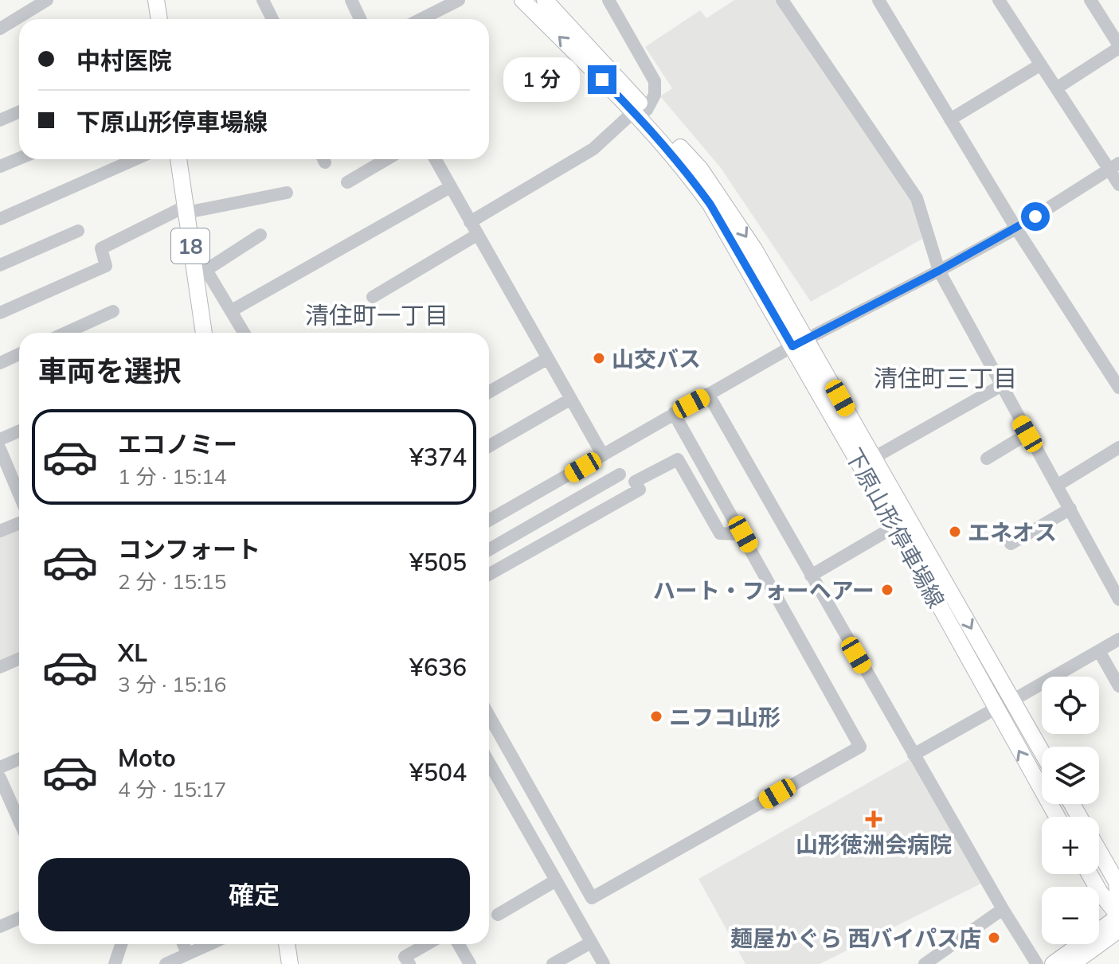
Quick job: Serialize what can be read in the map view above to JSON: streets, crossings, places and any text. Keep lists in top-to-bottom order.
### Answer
{
  "streets": {
    "main road": ["18", "下原山形停車場線"]
  },
  "districts": ["清住町一丁目", "清住町三丁目"],
  "places": {
    "other": [
      "山交バス",
      "エネオス",
      "ハート・フォーヘアー",
      "ニフコ山形",
      "麺屋かぐら 西バイパス店"
    ],
    "health": ["山形徳洲会病院"]
  },
  "page": {
    "banner": ["中村医院", "下原山形停車場線"],
    "bubble": "1 分",
    "heading": "車両を選択",
    "list": [
      {
        "name": "エコノミー",
        "note": "1 分 · 15:14",
        "value": "¥374"
      },
      {
        "name": "コンフォート",
        "note": "2 分 · 15:15",
        "value": "¥505"
      },
      {
        "name": "XL",
        "note": "3 分 · 15:16",
        "value": "¥636"
      },
      {
        "name": "Moto",
        "note": "4 分 · 15:17",
        "value": "¥504"
      }
    ],
    "map_buttons": ["+", "−"],
    "buttons": "確定"
  }
}
